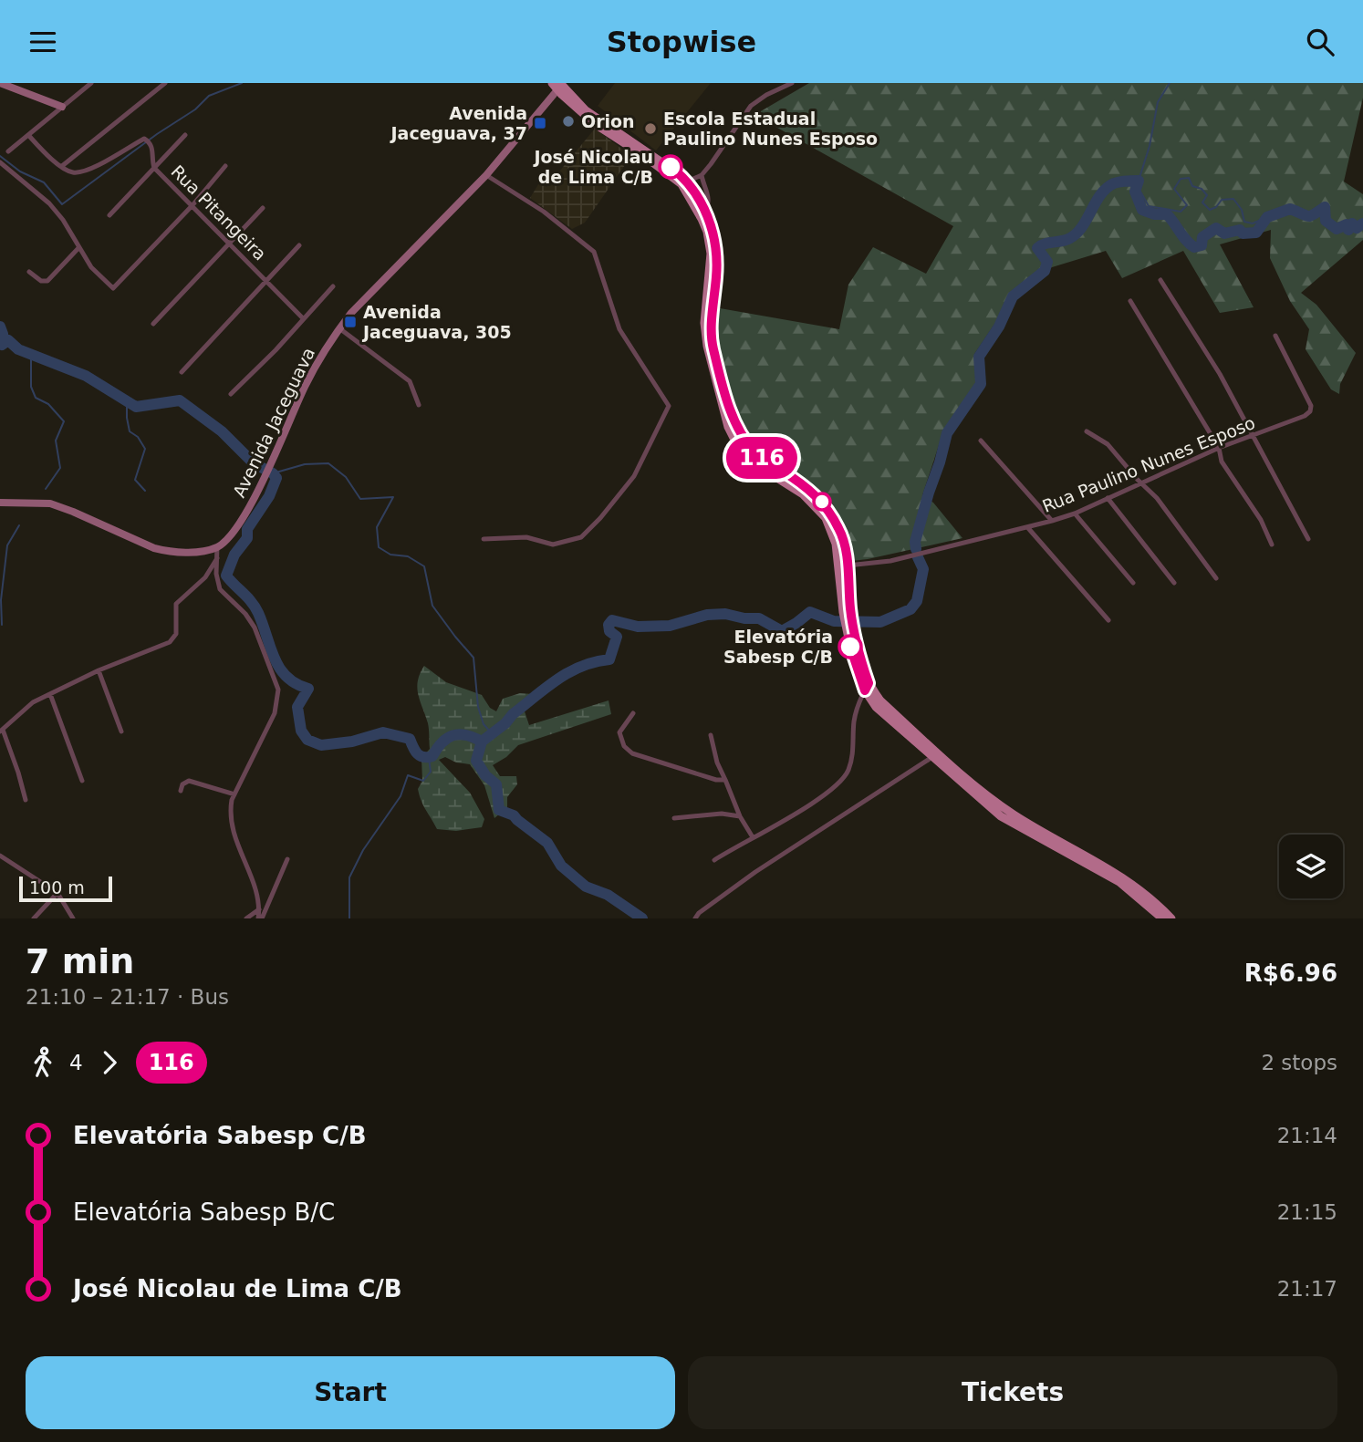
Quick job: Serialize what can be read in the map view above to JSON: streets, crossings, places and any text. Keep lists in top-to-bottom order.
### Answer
{
  "streets": {
    "main road": ["Avenida Jaceguava"],
    "street": ["Rua Pitangeira", "Rua Paulino Nunes Esposo"]
  },
  "places": {
    "other": [
      "Orion",
      "Escola Estadual Paulino Nunes Esposo",
      "José Nicolau de Lima C/B",
      "Elevatória Sabesp C/B"
    ],
    "transit": ["Avenida Jaceguava, 37", "Avenida Jaceguava, 305"]
  },
  "lines": ["bus line 116"],
  "scale_bar": "100 m",
  "page": {
    "header": "Stopwise",
    "on_map": "116",
    "scale": "100 m",
    "heading": ["7 min", "21:10 – 21:17 · Bus", "R$6.96"],
    "legs": ["4", "116", "2 stops"],
    "list": [
      {
        "name": "Elevatória Sabesp C/B",
        "value": "21:14"
      },
      {
        "name": "Elevatória Sabesp B/C",
        "value": "21:15"
      },
      {
        "name": "José Nicolau de Lima C/B",
        "value": "21:17"
      }
    ],
    "buttons": ["Start", "Tickets"]
  }
}
